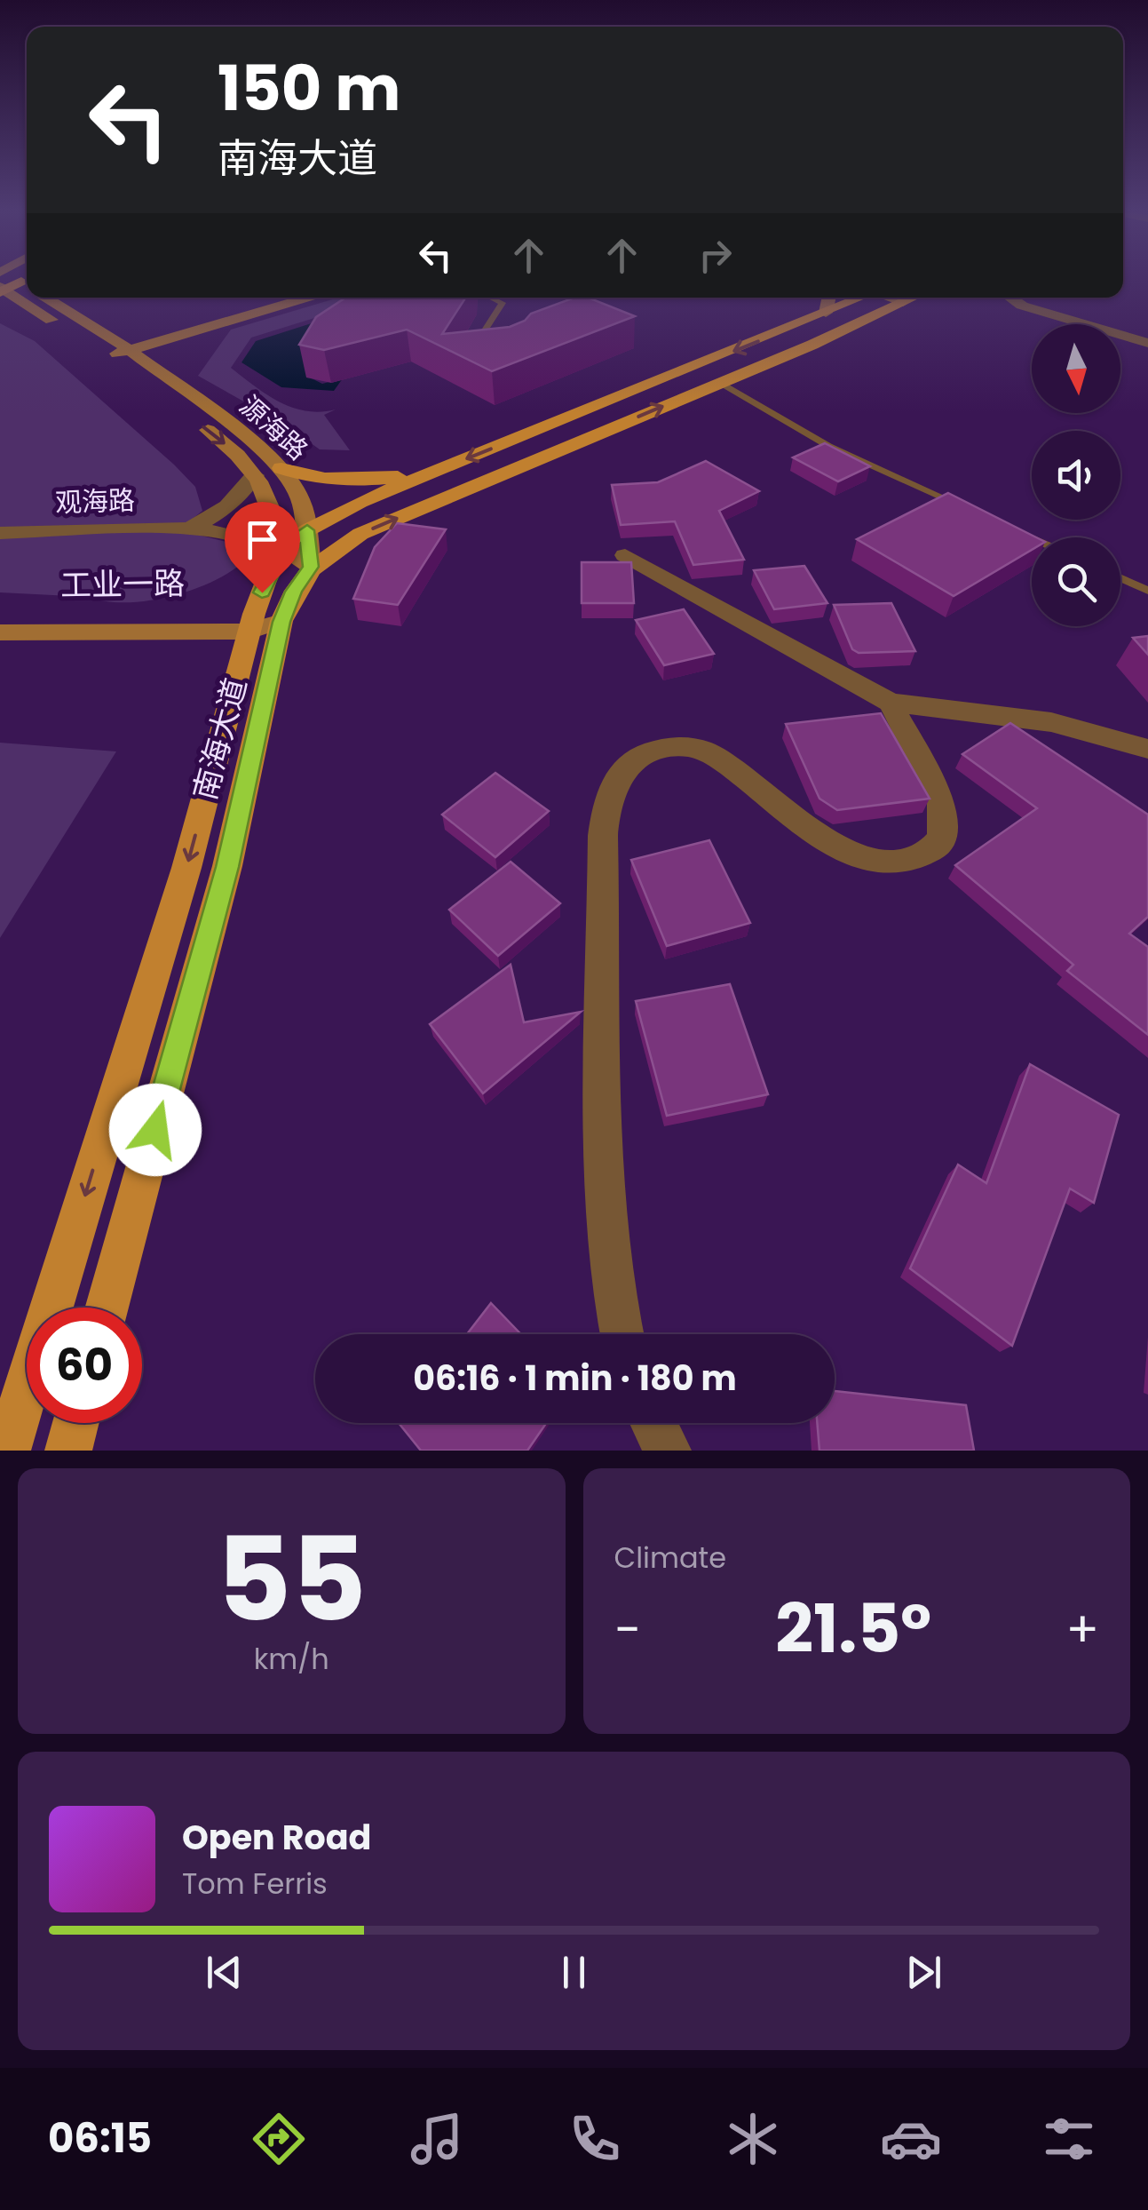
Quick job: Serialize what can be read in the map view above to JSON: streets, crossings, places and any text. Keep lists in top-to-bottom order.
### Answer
{
  "streets": {
    "main road": ["源海路", "工业一路", "南海大道"],
    "street": ["观海路"]
  },
  "crossings": [
    ["源海路", "观海路"],
    ["源海路", "南海大道"],
    ["观海路", "南海大道"],
    ["工业一路", "南海大道"]
  ],
  "north": "bottom",
  "page": {
    "turn": ["150 m", "南海大道"],
    "limit": "60",
    "trip": "06:16 · 1 min · 180 m",
    "tile": [
      ["55", "km/h"],
      "Climate"
    ],
    "heat": ["−", "21.5°", "+"],
    "song": ["Open Road", "Tom Ferris"],
    "tabs": "06:15"
  }
}
